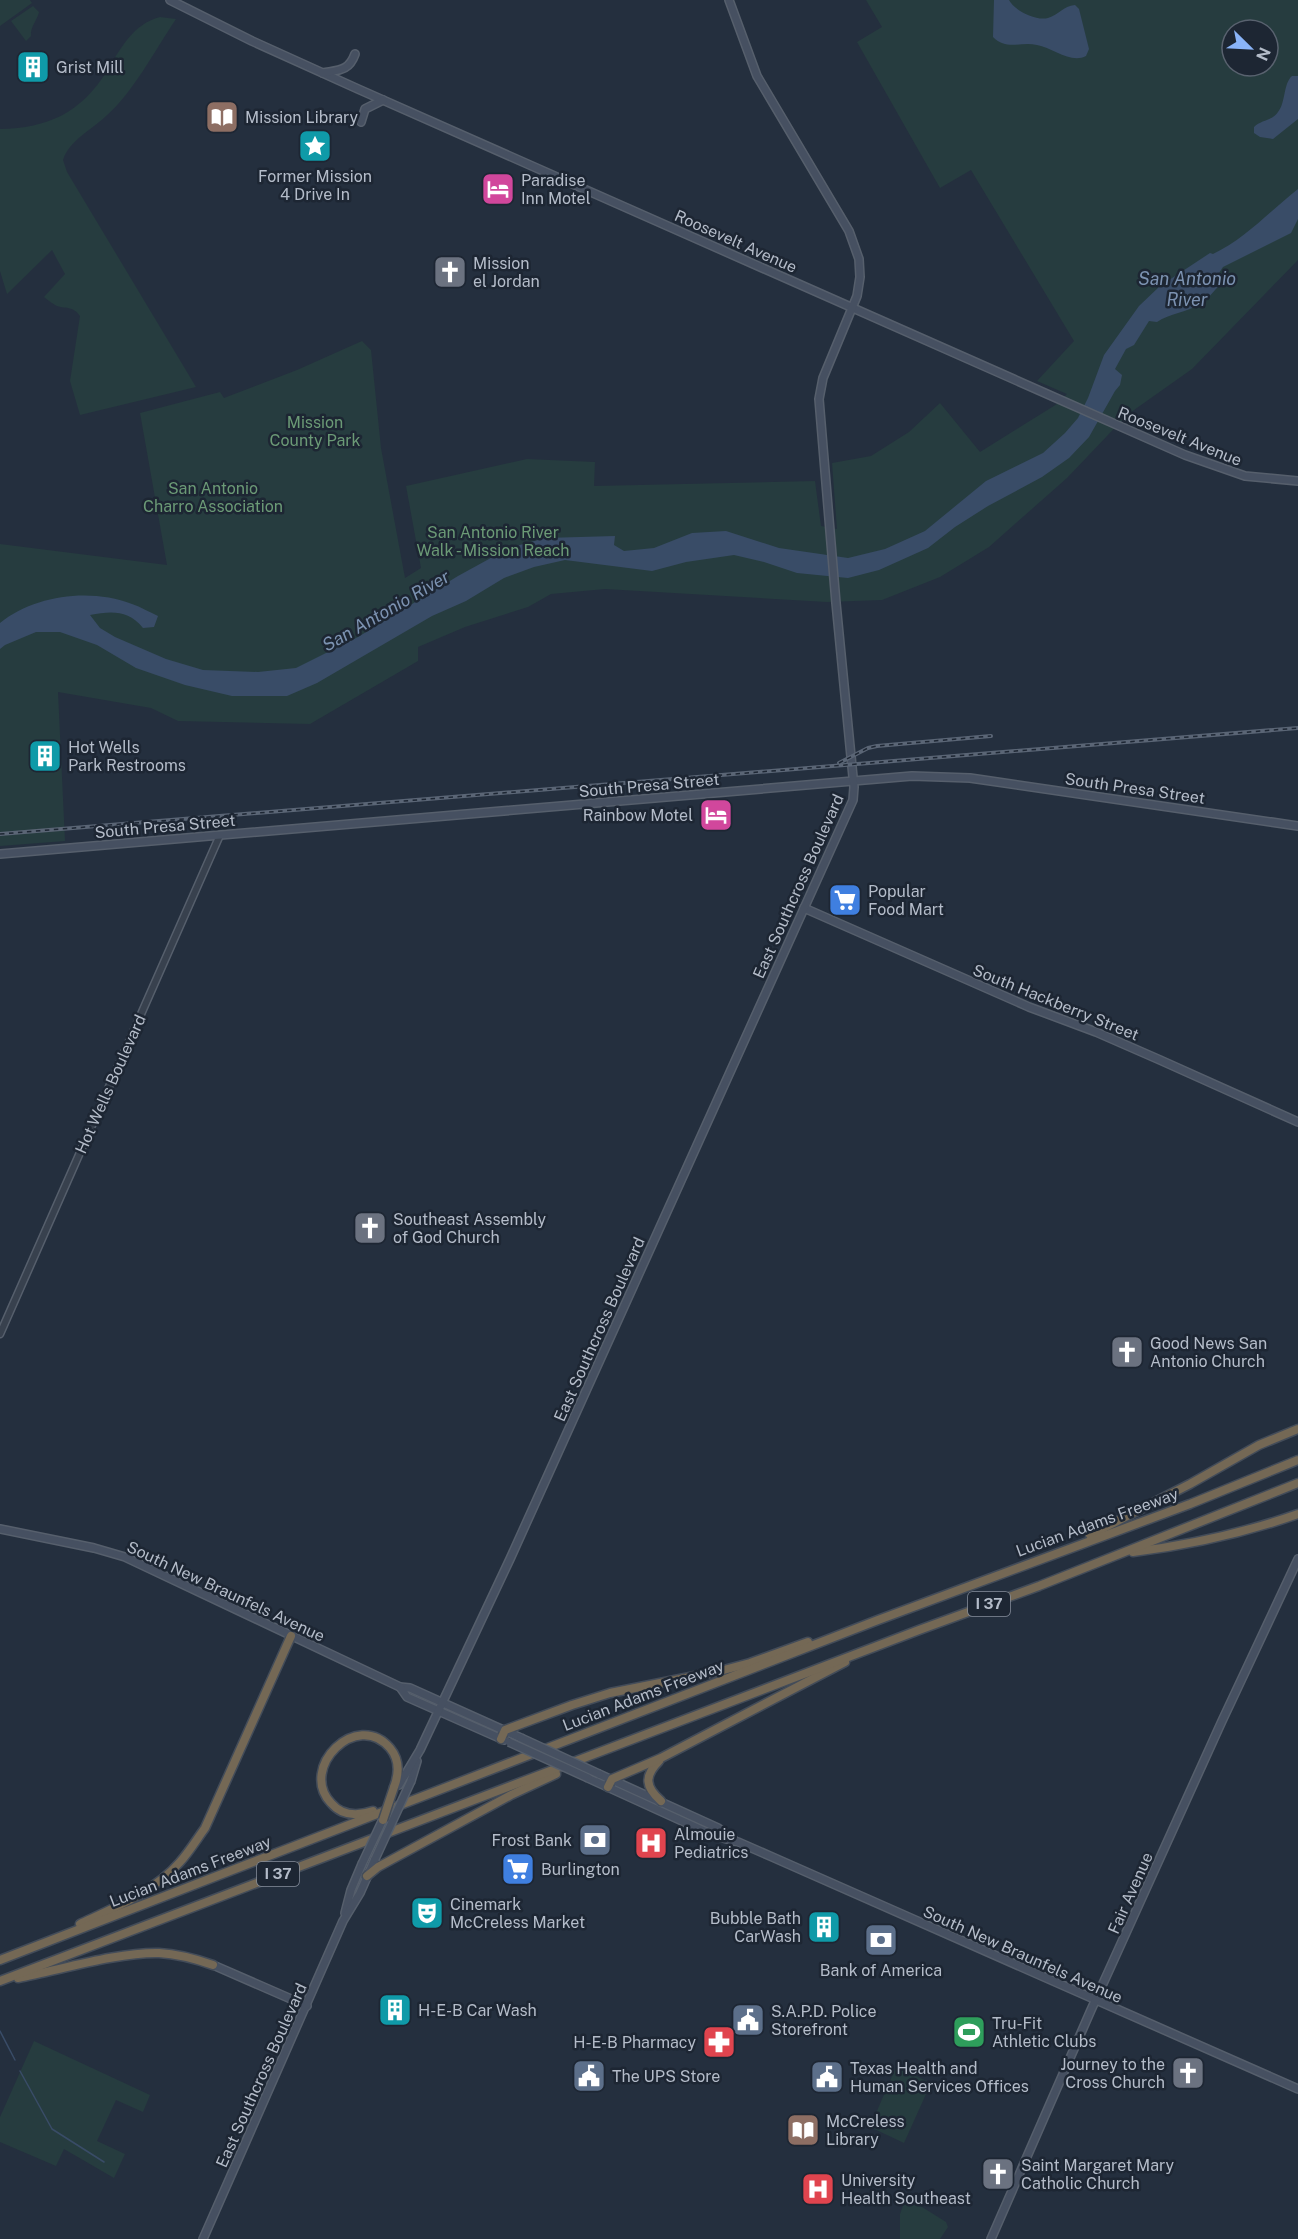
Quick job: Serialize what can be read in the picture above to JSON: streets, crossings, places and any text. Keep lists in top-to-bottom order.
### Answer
{
  "streets": {
    "highway": ["Lucian Adams Freeway", "I 37"],
    "main road": [
      "Roosevelt Avenue",
      "South Presa Street",
      "East Southcross Boulevard",
      "South Hackberry Street",
      "South New Braunfels Avenue",
      "Fair Avenue"
    ],
    "street": ["Hot Wells Boulevard"]
  },
  "crossings": [
    ["Roosevelt Avenue", "East Southcross Boulevard"],
    ["South Presa Street", "East Southcross Boulevard"],
    ["South Presa Street", "Hot Wells Boulevard"],
    ["East Southcross Boulevard", "South Hackberry Street"],
    ["East Southcross Boulevard", "South New Braunfels Avenue"],
    ["South New Braunfels Avenue", "Fair Avenue"]
  ],
  "water": ["San Antonio River"],
  "parks": ["Mission County Park", "San Antonio Charro Association", "San Antonio River Walk - Mission Reach"],
  "places": {
    "building": [
      "Grist Mill",
      "Hot Wells Park Restrooms",
      "Bubble Bath CarWash",
      "H-E-B Car Wash"
    ],
    "library": ["Mission Library", "McCreless Library"],
    "place": ["Former Mission 4 Drive In"],
    "hotel": ["Paradise Inn Motel", "Rainbow Motel"],
    "church": [
      "Mission el Jordan",
      "Southeast Assembly of God Church",
      "Good News San Antonio Church",
      "Journey to the Cross Church",
      "Saint Margaret Mary Catholic Church"
    ],
    "supermarket": ["Popular Food Mart", "Burlington"],
    "bank": ["Frost Bank", "Bank of America"],
    "hospital": ["Almouie Pediatrics", "University Health Southeast"],
    "theatre": ["Cinemark McCreless Market"],
    "public building": ["S.A.P.D. Police Storefront", "The UPS Store", "Texas Health and Human Services Offices"],
    "sports": ["Tru-Fit Athletic Clubs"],
    "pharmacy": ["H-E-B Pharmacy"]
  },
  "north": "bottom right"
}
